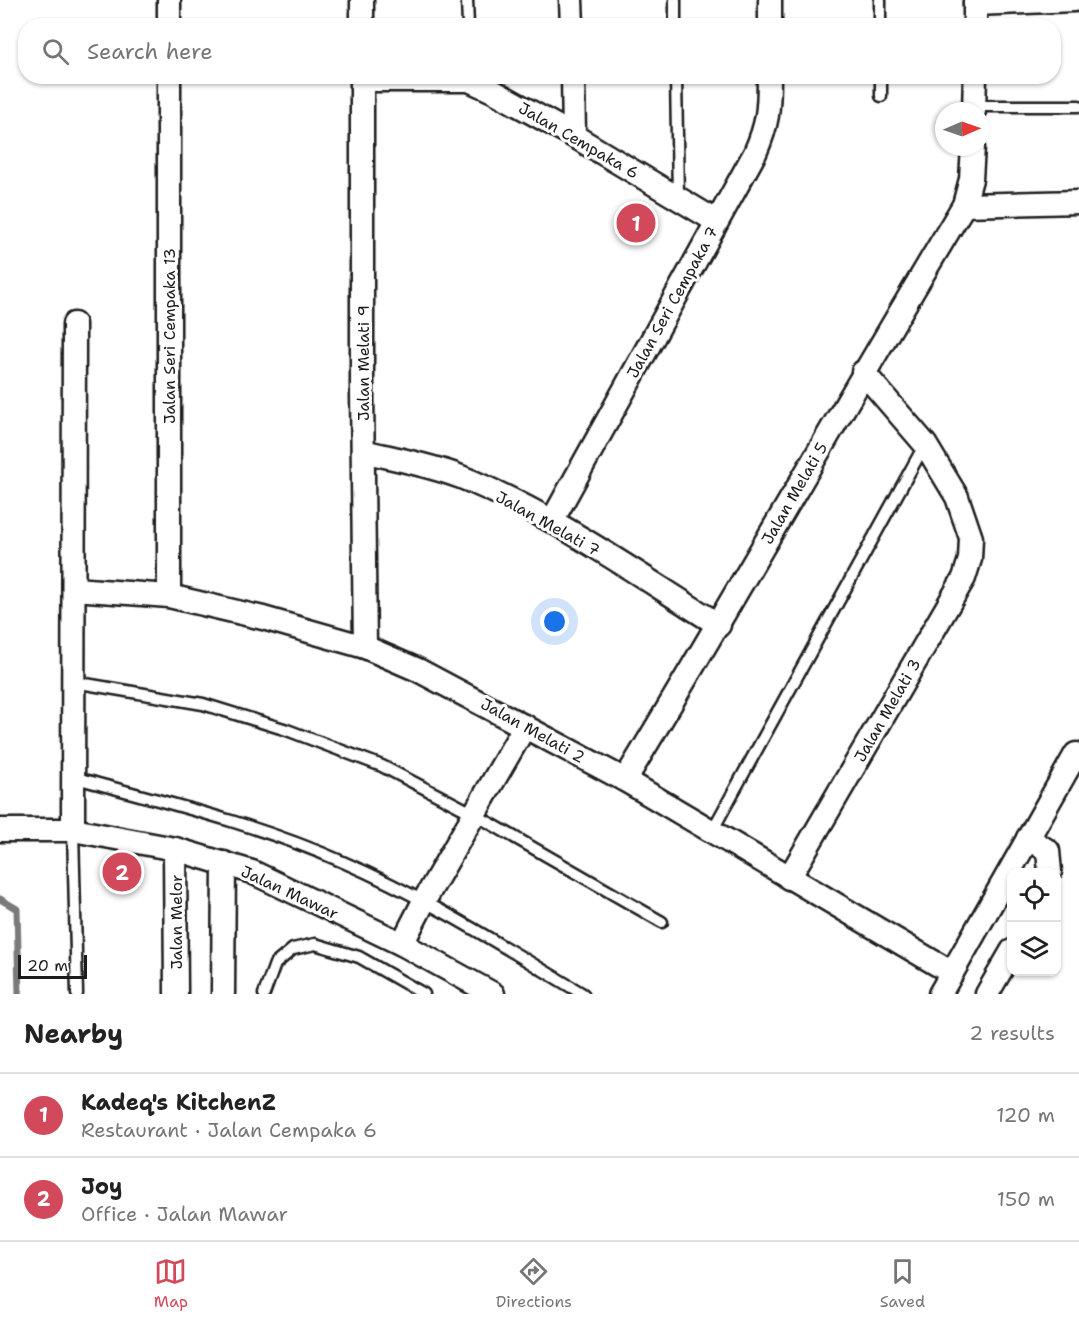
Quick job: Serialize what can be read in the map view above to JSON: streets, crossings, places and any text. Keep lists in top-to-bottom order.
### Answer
{
  "streets": {
    "street": [
      "Jalan Cempaka 6",
      "Jalan Seri Cempaka 7",
      "Jalan Seri Cempaka 13",
      "Jalan Melati 9",
      "Jalan Melati 5",
      "Jalan Melati 7",
      "Jalan Melati 3",
      "Jalan Melati 2",
      "Jalan Mawar",
      "Jalan Melor"
    ]
  },
  "crossings": [
    ["Jalan Cempaka 6", "Jalan Seri Cempaka 7"],
    ["Jalan Seri Cempaka 7", "Jalan Melati 7"],
    ["Jalan Seri Cempaka 13", "Jalan Melati 2"],
    ["Jalan Melati 9", "Jalan Melati 7"],
    ["Jalan Melati 9", "Jalan Melati 2"],
    ["Jalan Melati 5", "Jalan Melati 7"],
    ["Jalan Melati 5", "Jalan Melati 2"],
    ["Jalan Melati 3", "Jalan Melati 2"],
    ["Jalan Mawar", "Jalan Melor"]
  ],
  "scale_bar": "20 m",
  "north": "right",
  "page": {
    "search": "Search here",
    "pins": ["1", "2"],
    "scale": "20 m",
    "heading": ["Nearby", "2 results"],
    "list": [
      {
        "mark": "1",
        "name": "Kadeq's KitchenZ",
        "note": "Restaurant · Jalan Cempaka 6",
        "value": "120 m"
      },
      {
        "mark": "2",
        "name": "Joy",
        "note": "Office · Jalan Mawar",
        "value": "150 m"
      }
    ],
    "nav": ["Map", "Directions", "Saved"]
  }
}
